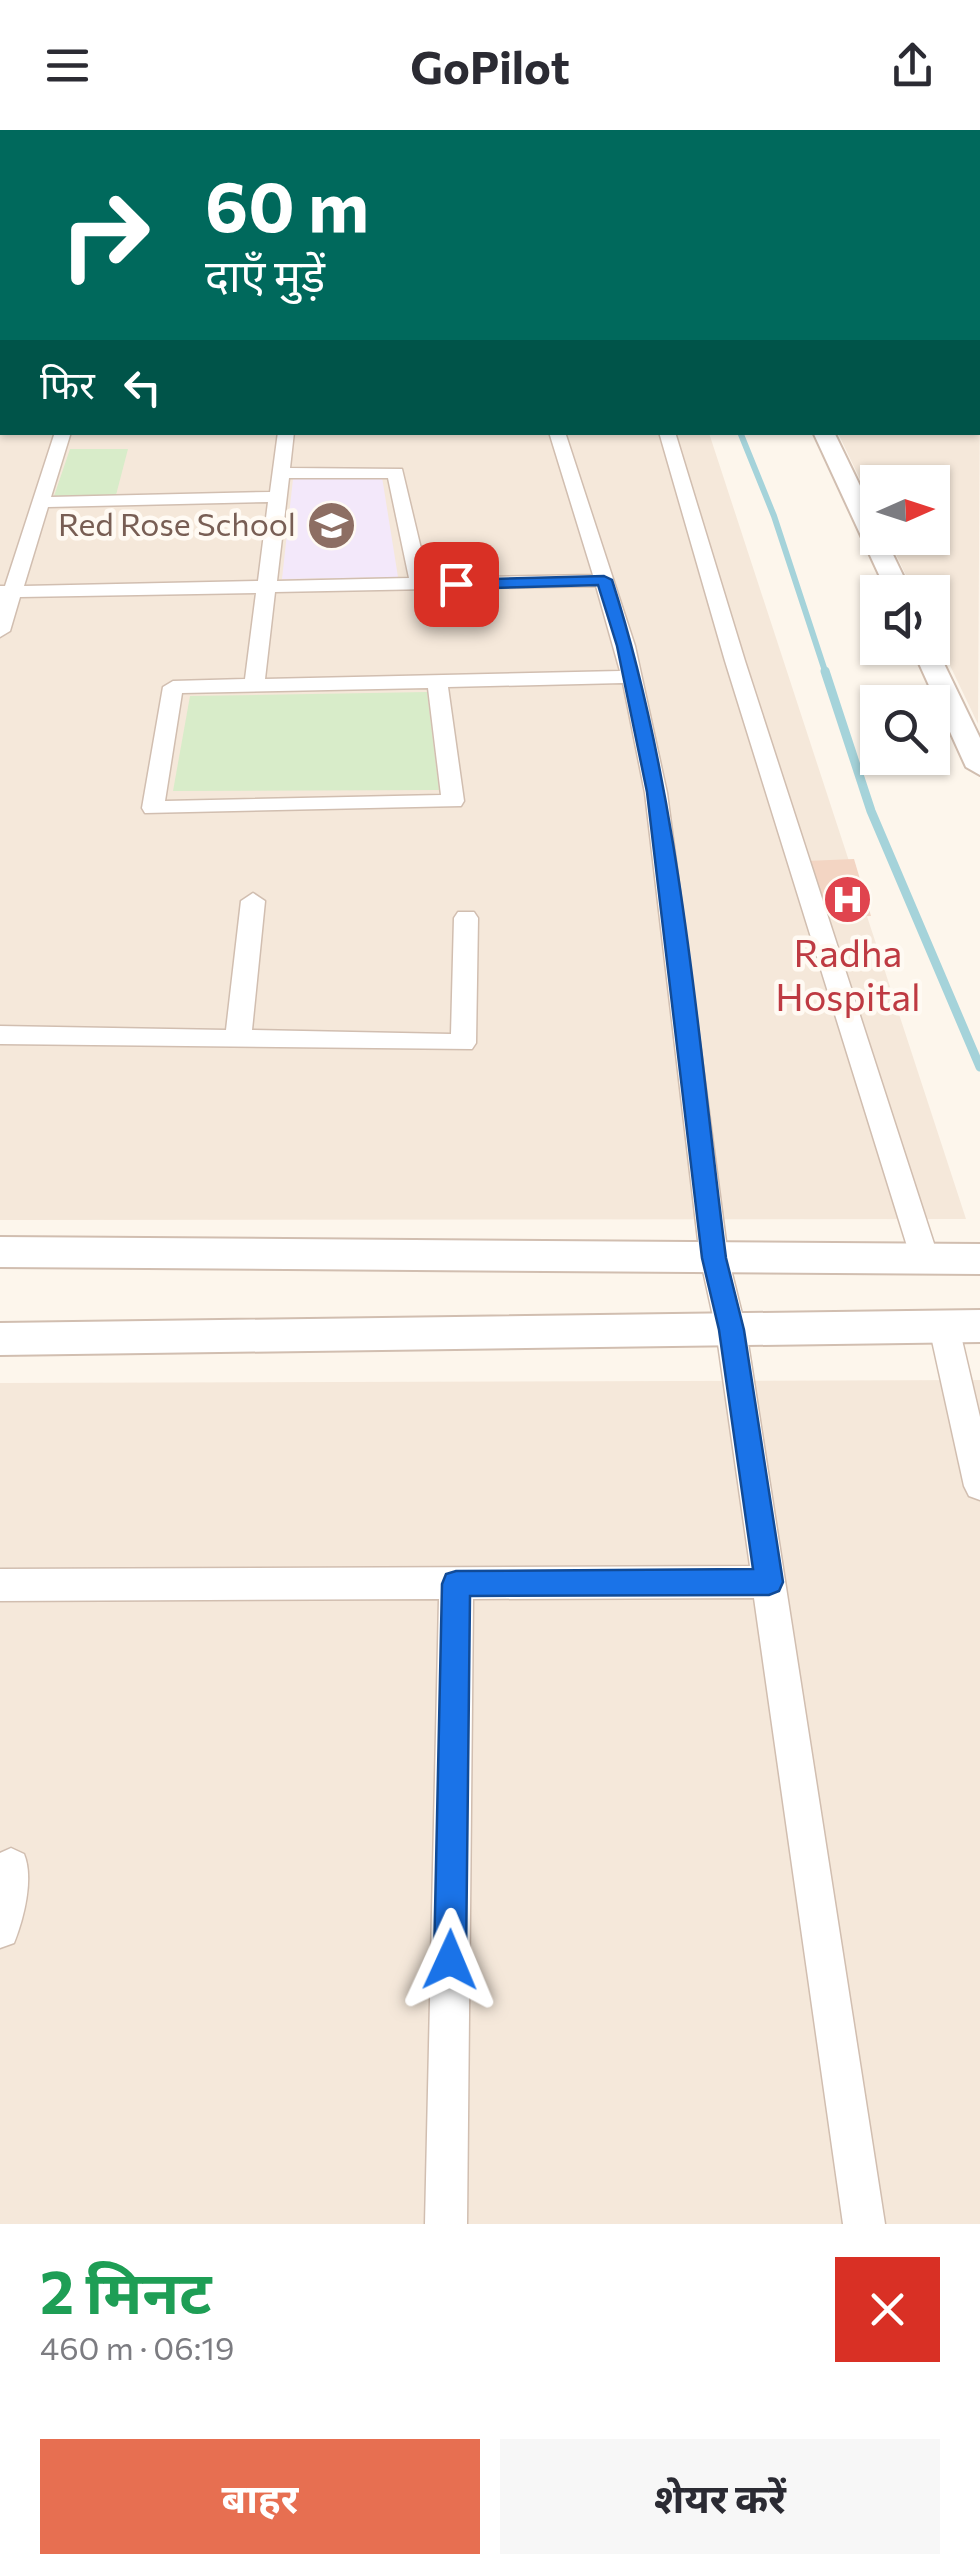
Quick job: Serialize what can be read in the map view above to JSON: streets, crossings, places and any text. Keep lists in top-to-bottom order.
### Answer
{
  "places": {
    "school or university": ["Red Rose School"],
    "hospital": ["Radha Hospital"]
  },
  "north": "right",
  "page": {
    "header": "GoPilot",
    "turn": ["60 m", "दाएँ मुड़ें"],
    "then": "फिर",
    "heading": ["2 मिनट", "460 m · 06:19"],
    "buttons": ["बाहर", "शेयर करें"]
  }
}
